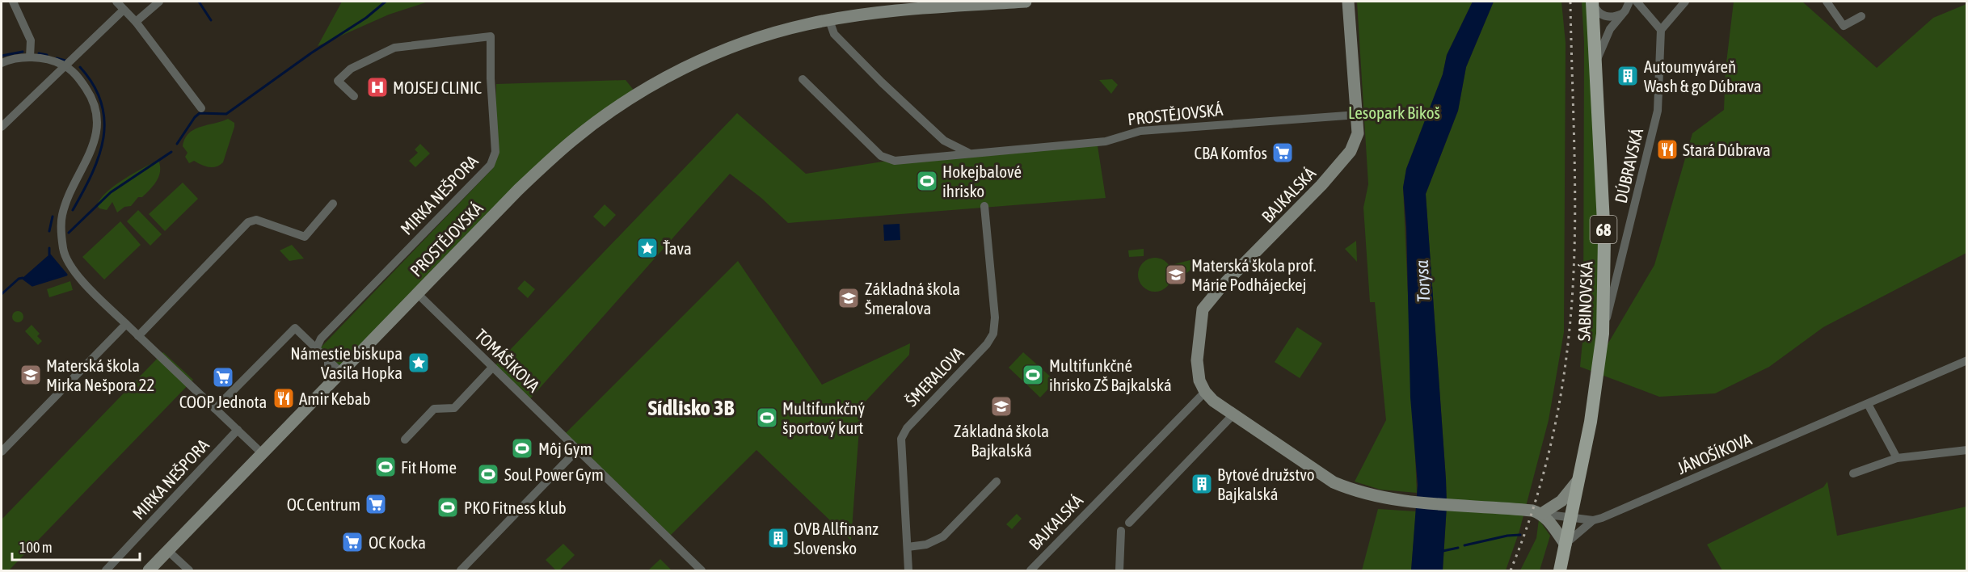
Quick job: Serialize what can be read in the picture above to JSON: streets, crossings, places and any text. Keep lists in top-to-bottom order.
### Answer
{
  "streets": {
    "main road": ["68", "SABINOVSKÁ"],
    "street": [
      "PROSTĚJOVSKÁ",
      "DÚBRAVSKÁ",
      "MIRKA NEŠPORA",
      "BAJKALSKÁ",
      "TOMÁŠIKOVA",
      "ŠMERALOVA",
      "JÁNOŠÍKOVA"
    ]
  },
  "crossings": [
    ["PROSTĚJOVSKÁ", "BAJKALSKÁ"],
    ["PROSTĚJOVSKÁ", "TOMÁŠIKOVA"],
    ["DÚBRAVSKÁ", "SABINOVSKÁ"]
  ],
  "districts": ["Sídlisko 3B"],
  "water": ["Torysa"],
  "parks": ["Lesopark Bikoš"],
  "places": {
    "building": ["Autoumyváreň Wash & go Dúbrava", "Bytové družstvo Bajkalská", "OVB Allfinanz Slovensko"],
    "hospital": ["MOJSEJ CLINIC"],
    "restaurant": ["Stará Dúbrava", "Amir Kebab"],
    "supermarket": [
      "CBA Komfos",
      "COOP Jednota",
      "OC Centrum",
      "OC Kocka"
    ],
    "sports": [
      "Hokejbalové ihrisko",
      "Multifunkčné ihrisko ZŠ Bajkalská",
      "Multifunkčný športový kurt",
      "Môj Gym",
      "Fit Home",
      "Soul Power Gym",
      "PKO Fitness klub"
    ],
    "place": ["Ťava", "Námestie biskupa Vasiľa Hopka"],
    "school or university": [
      "Materská škola prof. Márie Podhájeckej",
      "Základná škola Šmeralova",
      "Materská škola Mirka Nešpora 22",
      "Základná škola Bajkalská"
    ]
  },
  "scale_bar": "100 m"
}
